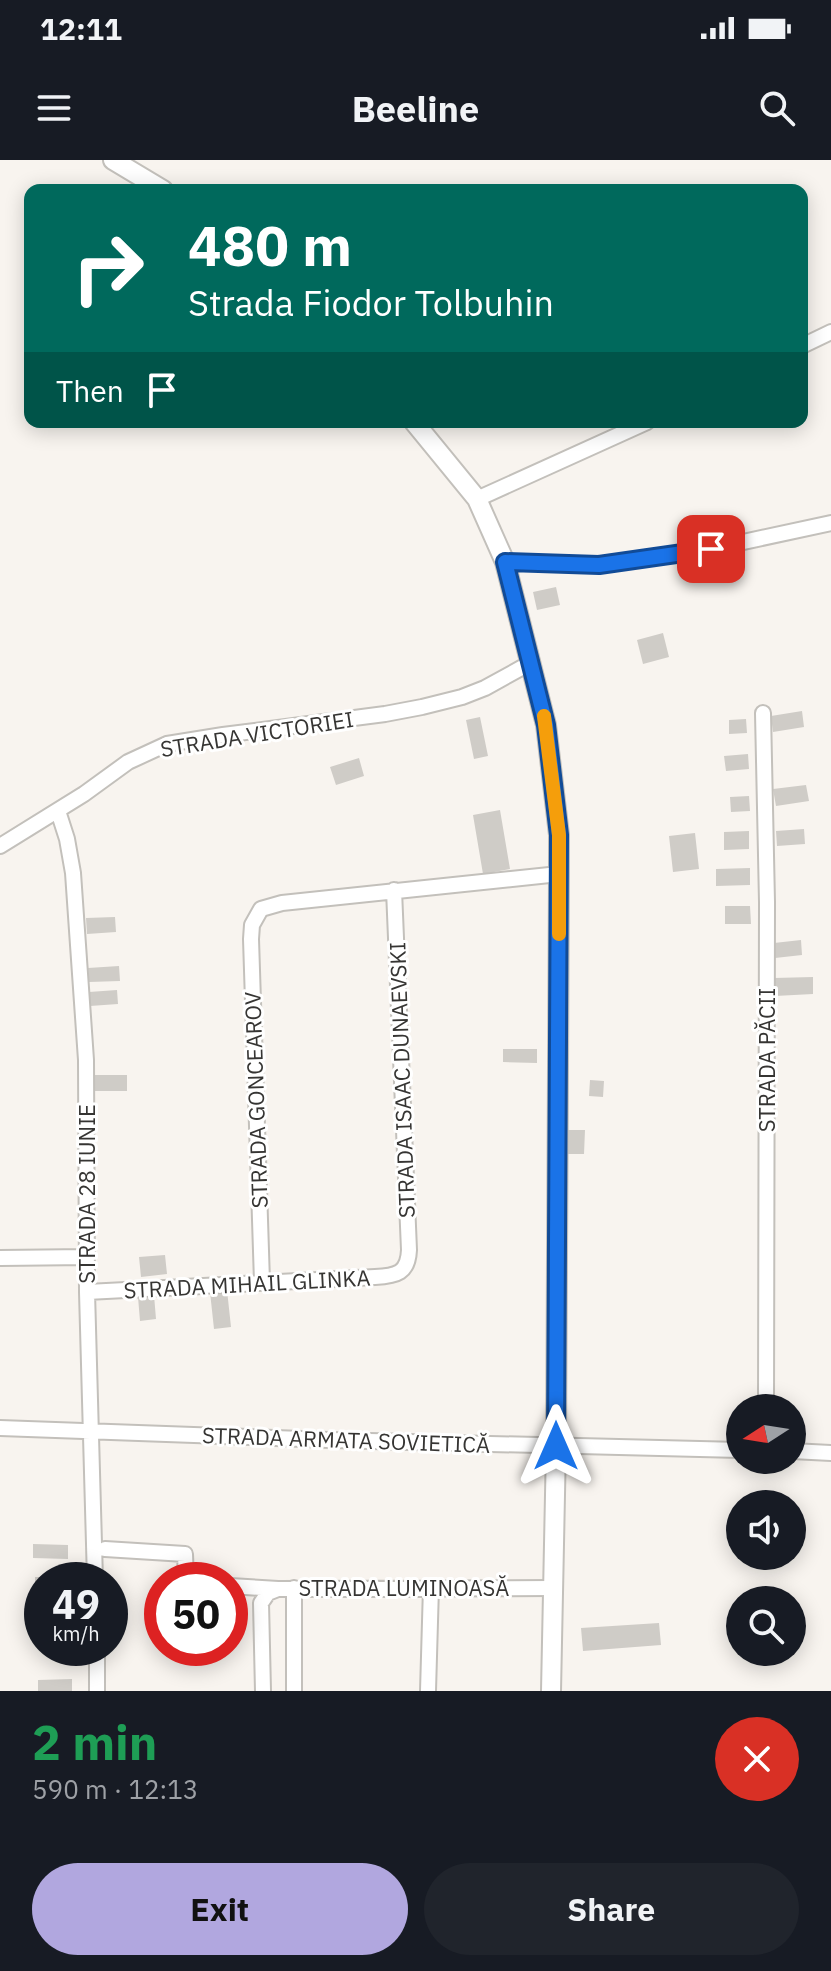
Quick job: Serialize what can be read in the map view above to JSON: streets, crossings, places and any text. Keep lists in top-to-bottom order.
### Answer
{
  "streets": {
    "street": [
      "STRADA VICTORIEI",
      "STRADA PĂCII",
      "STRADA ISAAC DUNAEVSKI",
      "STRADA GONCEAROV",
      "STRADA 28 IUNIE",
      "STRADA MIHAIL GLINKA",
      "STRADA ARMATA SOVIETICĂ",
      "STRADA LUMINOASĂ"
    ]
  },
  "crossings": [
    ["STRADA VICTORIEI", "STRADA 28 IUNIE"],
    ["STRADA ISAAC DUNAEVSKI", "STRADA GONCEAROV"],
    ["STRADA ISAAC DUNAEVSKI", "STRADA MIHAIL GLINKA"],
    ["STRADA GONCEAROV", "STRADA MIHAIL GLINKA"],
    ["STRADA 28 IUNIE", "STRADA MIHAIL GLINKA"],
    ["STRADA 28 IUNIE", "STRADA ARMATA SOVIETICĂ"]
  ],
  "north": "left",
  "page": {
    "status": "12:11",
    "header": "Beeline",
    "turn": ["480 m", "Strada Fiodor Tolbuhin"],
    "then": "Then",
    "speed": "49 km/h",
    "limit": "50",
    "heading": ["2 min", "590 m · 12:13"],
    "buttons": ["Exit", "Share"]
  }
}
